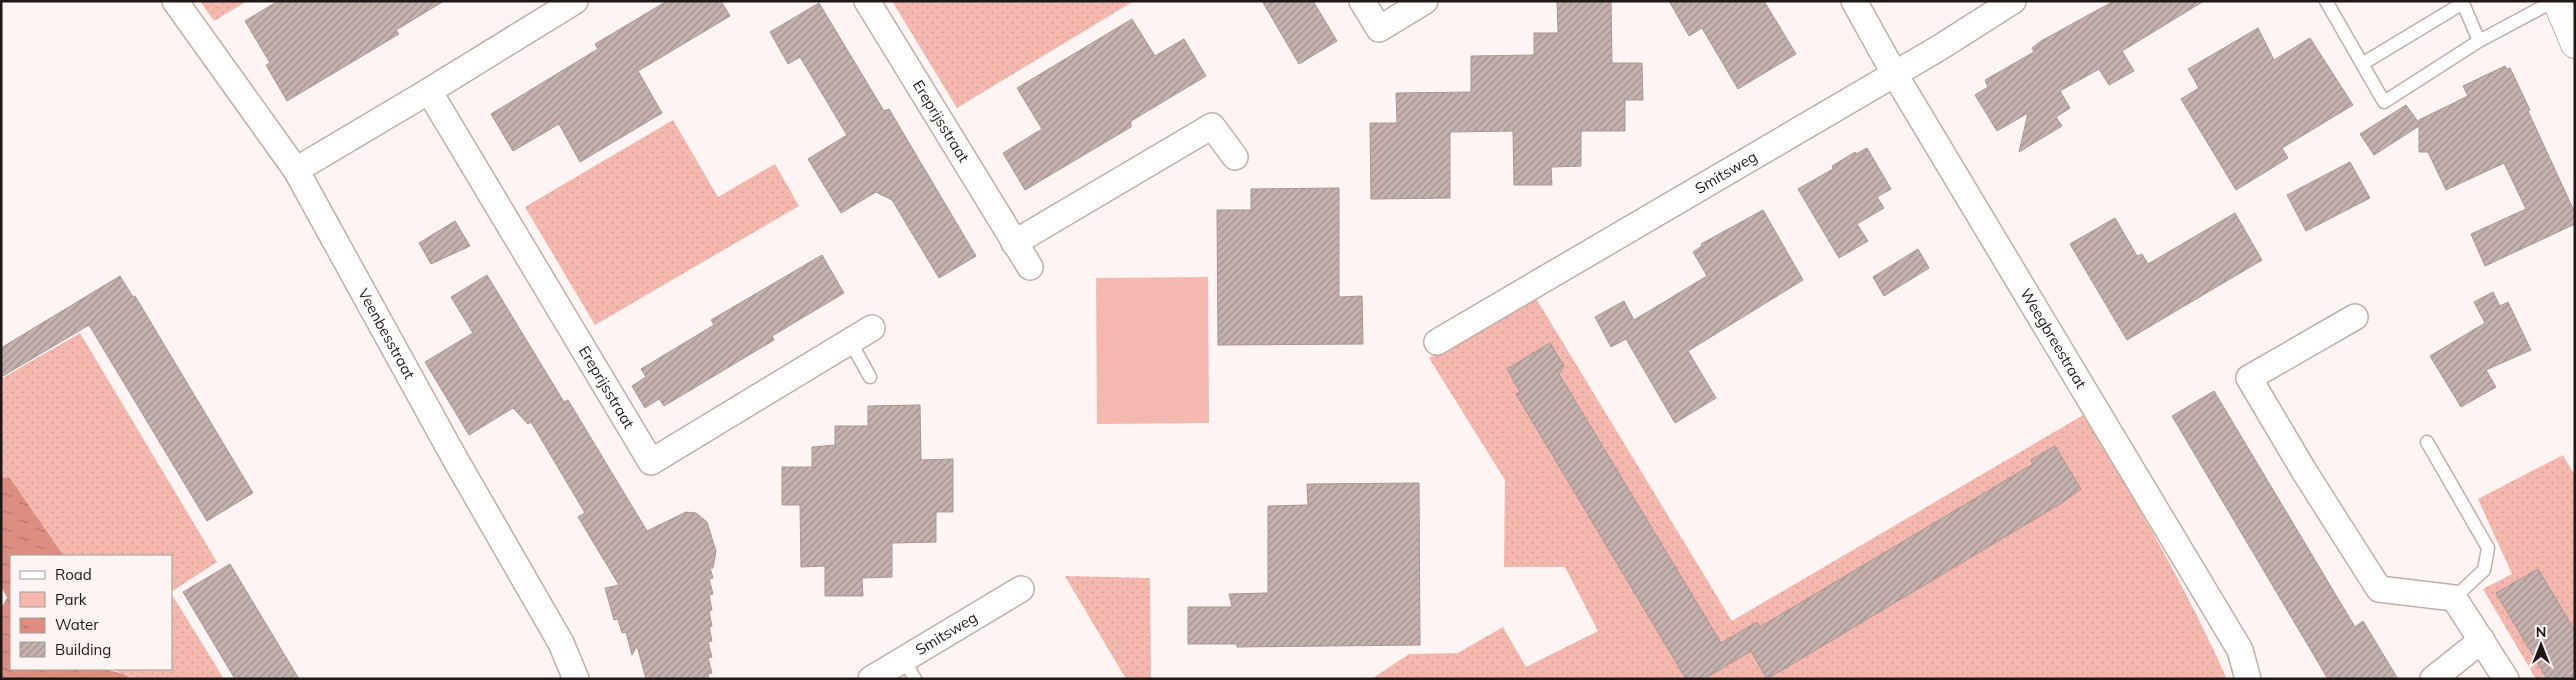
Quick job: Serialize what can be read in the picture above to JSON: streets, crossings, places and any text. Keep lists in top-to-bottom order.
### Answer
{
  "streets": {
    "street": [
      "Ereprijsstraat",
      "Smitsweg",
      "Veenbesstraat",
      "Weegbreestraat"
    ]
  },
  "crossings": [
    ["Smitsweg", "Weegbreestraat"]
  ],
  "legend": [
    "Road",
    "Park",
    "Water",
    "Building"
  ],
  "north": "top"
}
